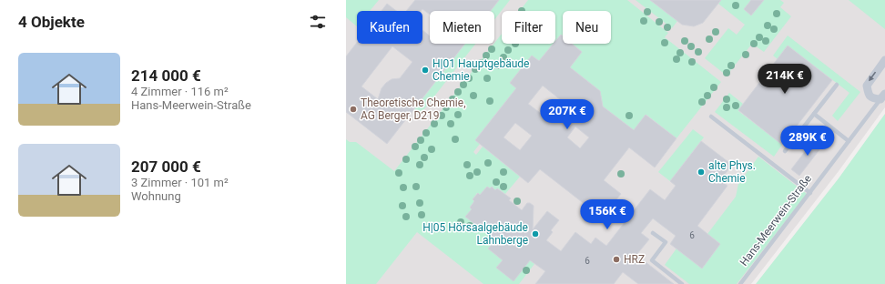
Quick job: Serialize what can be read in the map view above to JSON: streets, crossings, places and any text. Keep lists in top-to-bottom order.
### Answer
{
  "streets": {
    "street": ["Hans-Meerwein-Straße"]
  },
  "places": [
    "H|01 Hauptgebäude Chemie",
    "Theoretische Chemie, AG Berger, D219",
    "alte Phys. Chemie",
    "H|05 Hörsaalgebäude Lahnberge",
    "HRZ"
  ],
  "house_numbers": ["6", "6"],
  "page": {
    "heading": "4 Objekte",
    "chip": [
      "Kaufen",
      "Mieten",
      "Filter",
      "Neu"
    ],
    "list": [
      {
        "name": "214 000 €",
        "note": "4 Zimmer · 116 m² · Hans-Meerwein-Straße"
      },
      {
        "name": "207 000 €",
        "note": "3 Zimmer · 101 m² · Wohnung"
      }
    ],
    "price": [
      "214K €",
      "207K €",
      "289K €",
      "156K €"
    ]
  }
}
